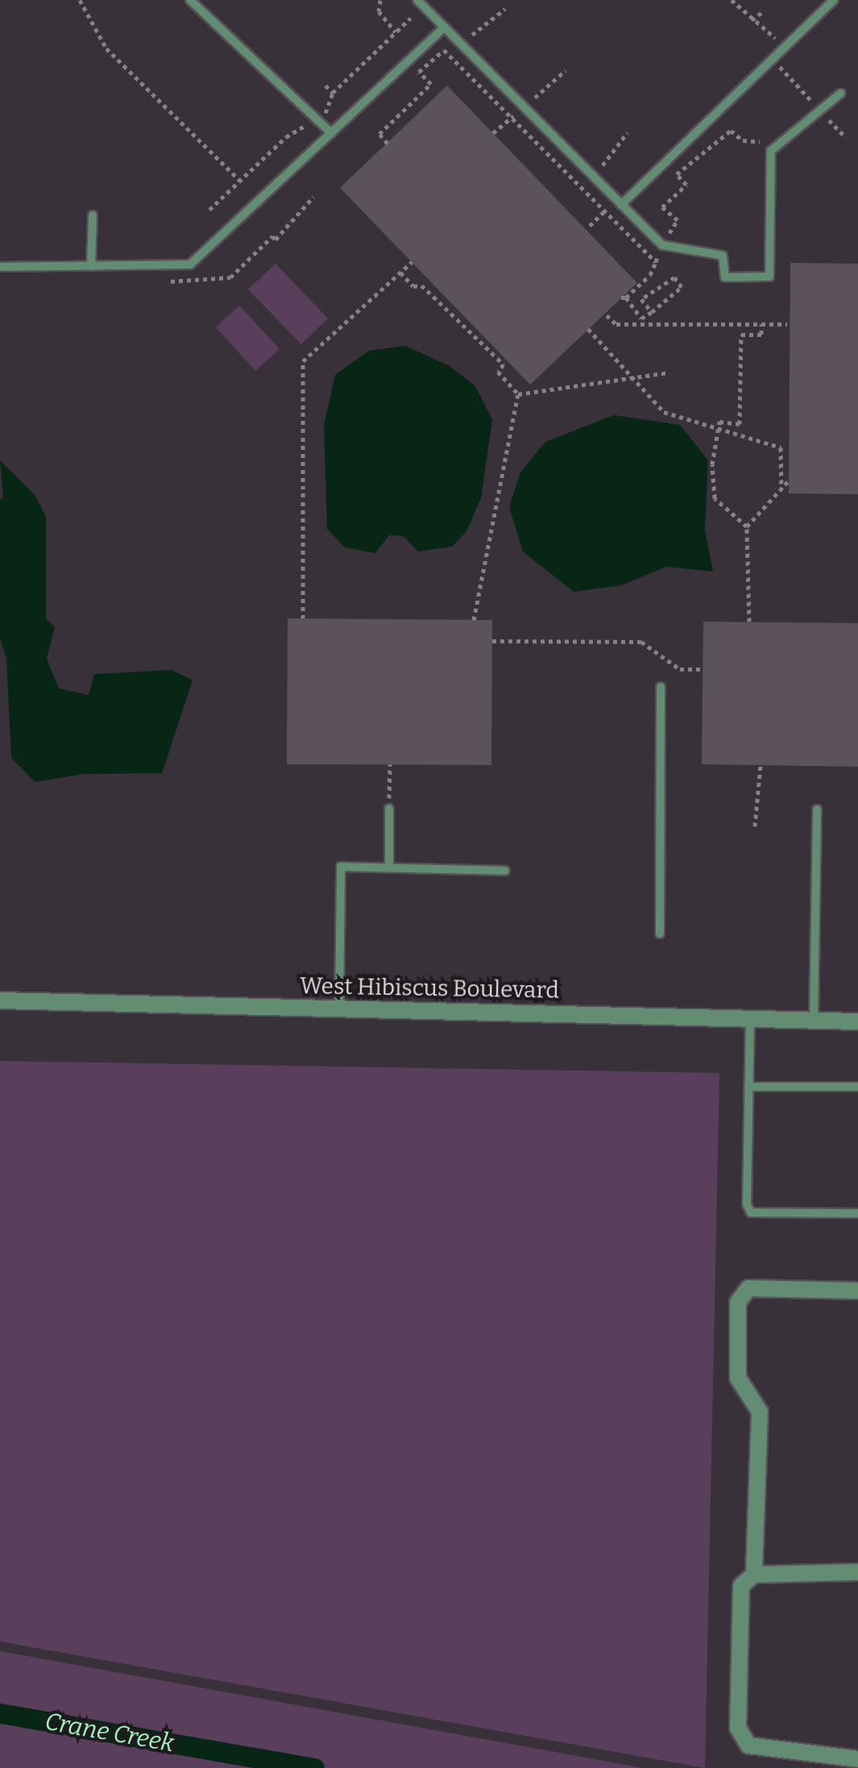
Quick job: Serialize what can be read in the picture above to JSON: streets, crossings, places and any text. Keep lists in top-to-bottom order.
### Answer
{
  "streets": {
    "street": ["West Hibiscus Boulevard"]
  },
  "water": ["Crane Creek"]
}
